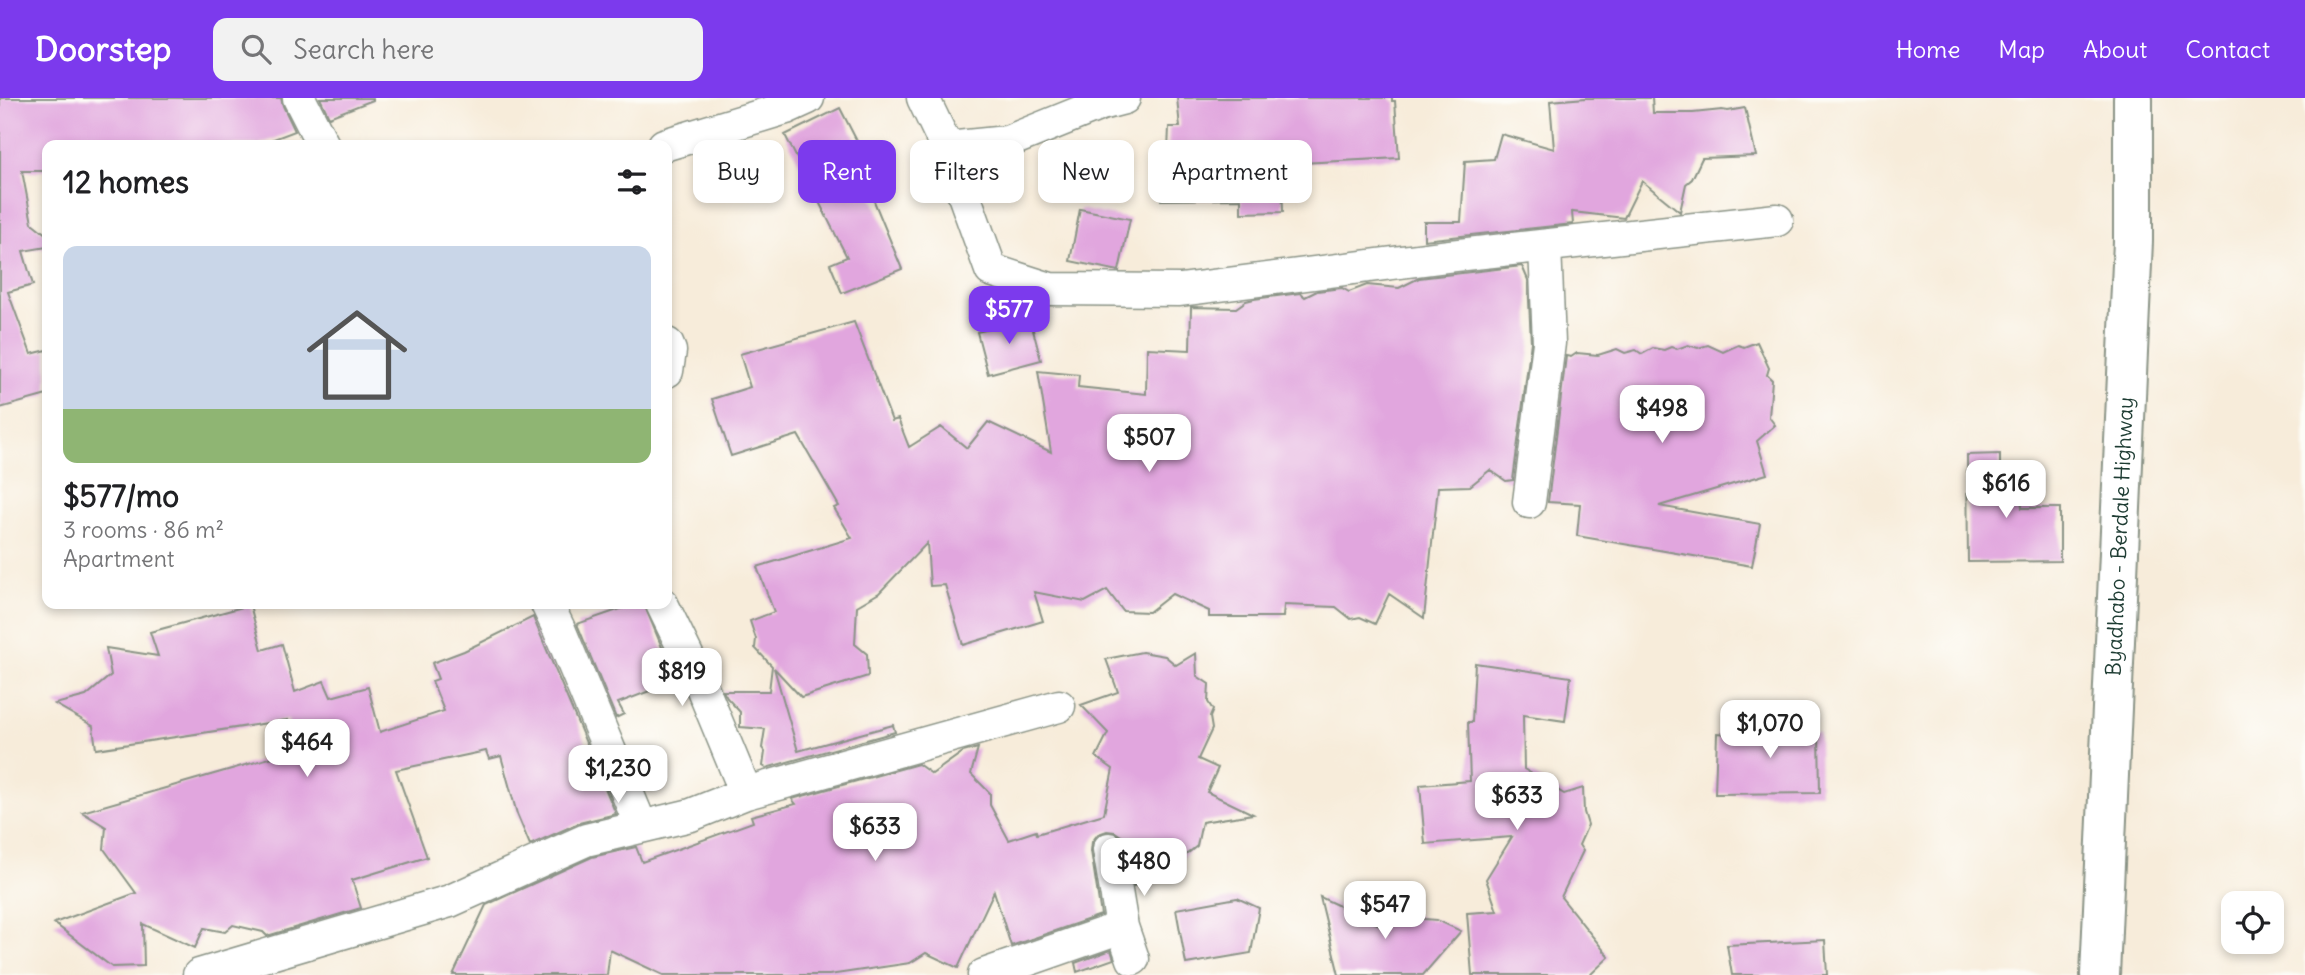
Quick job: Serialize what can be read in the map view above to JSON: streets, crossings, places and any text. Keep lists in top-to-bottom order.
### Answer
{
  "streets": {
    "main road": ["Byadhabo - Berdale Highway"]
  },
  "page": {
    "header": "Doorstep",
    "search": "Search here",
    "nav": [
      "Home",
      "Map",
      "About",
      "Contact"
    ],
    "chip": [
      "Buy",
      "Rent",
      "Filters",
      "New",
      "Apartment"
    ],
    "heading": "12 homes",
    "list": [
      {
        "name": "$577/mo",
        "note": "3 rooms · 86 m² · Apartment"
      }
    ],
    "price": [
      "$577",
      "$498",
      "$507",
      "$616",
      "$819",
      "$1,070",
      "$464",
      "$1,230",
      "$633",
      "$633",
      "$480",
      "$547"
    ]
  }
}
